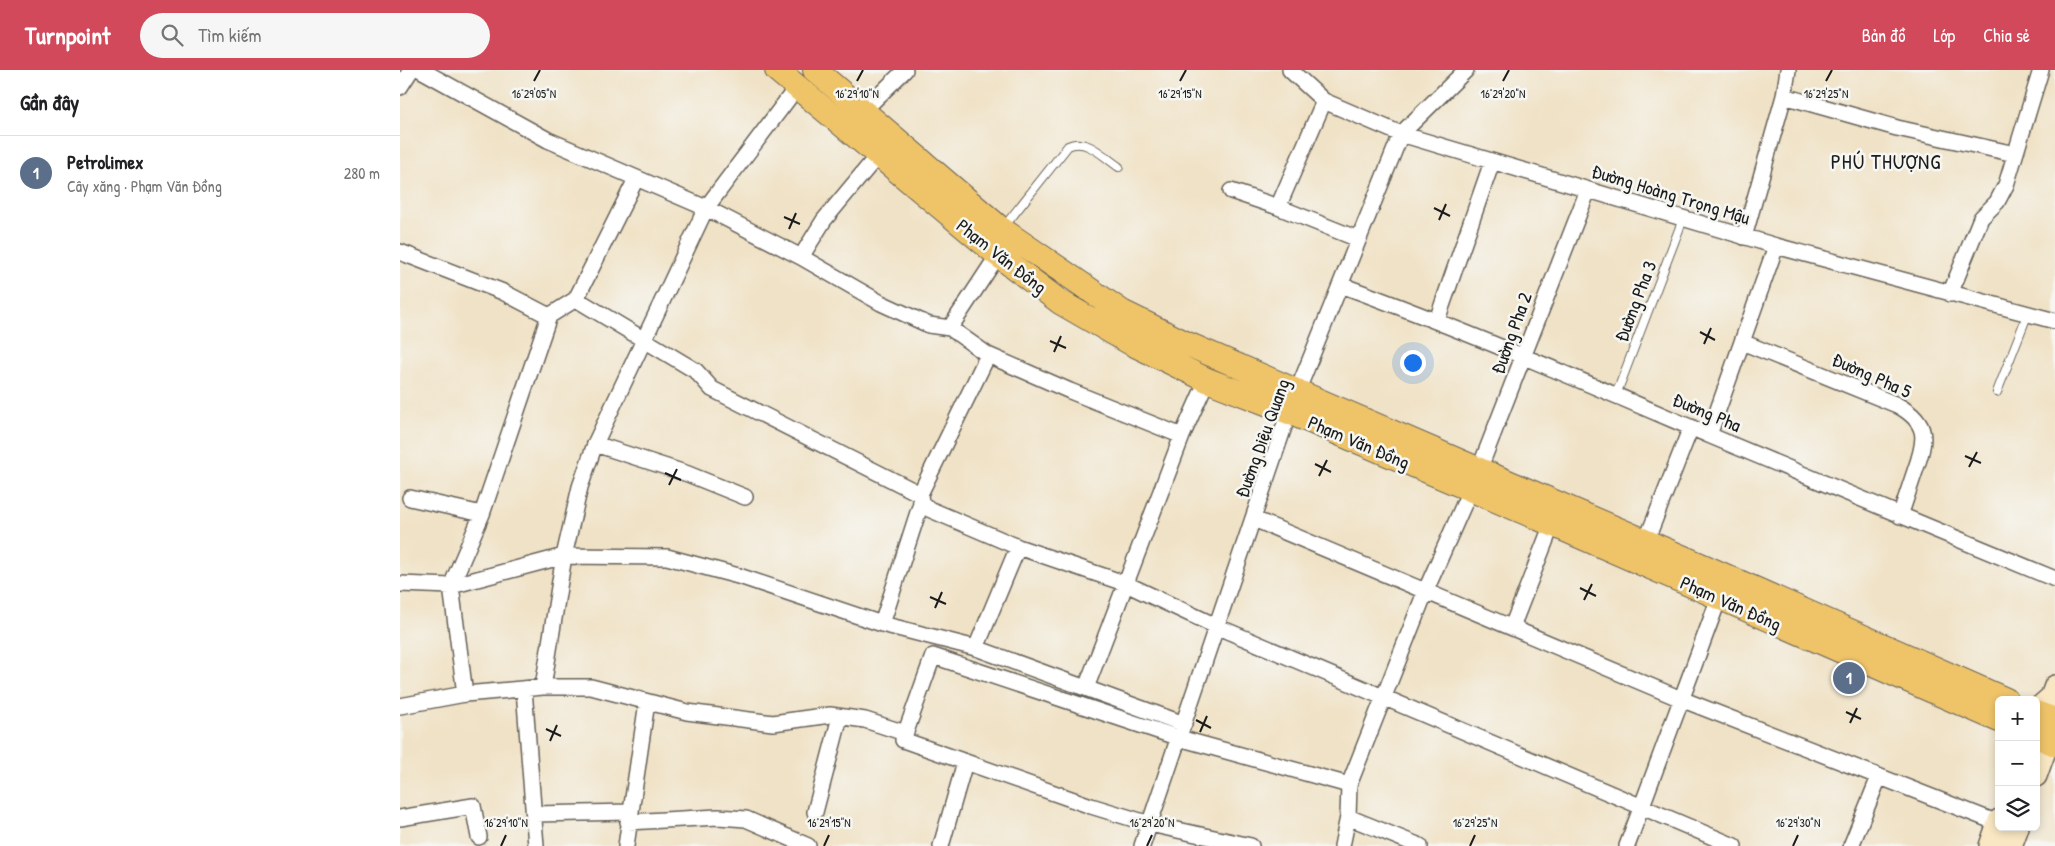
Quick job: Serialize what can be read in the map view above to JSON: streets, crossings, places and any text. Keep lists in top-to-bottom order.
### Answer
{
  "streets": {
    "main road": ["Phạm Văn Đồng"],
    "street": [
      "Đường Hoàng Trọng Mậu",
      "Đường Pha 2",
      "Đường Pha 5",
      "Đường Pha",
      "Đường Diệu Quang"
    ],
    "lane": ["Đường Pha 3"]
  },
  "crossings": [
    ["Đường Hoàng Trọng Mậu", "Đường Pha 3"],
    ["Đường Hoàng Trọng Mậu", "Đường Pha 2"],
    ["Đường Hoàng Trọng Mậu", "Đường Diệu Quang"],
    ["Phạm Văn Đồng", "Đường Pha 2"],
    ["Phạm Văn Đồng", "Đường Diệu Quang"],
    ["Đường Pha 3", "Đường Pha"],
    ["Đường Pha 2", "Đường Pha"],
    ["Đường Pha 5", "Đường Pha"],
    ["Đường Pha", "Đường Diệu Quang"]
  ],
  "districts": ["PHÚ THƯỢNG"],
  "page": {
    "header": "Turnpoint",
    "search": "Tìm kiếm",
    "nav": ["Bản đồ", "Lớp", "Chia sẻ"],
    "heading": "Gần đây",
    "list": [
      {
        "mark": "1",
        "name": "Petrolimex",
        "note": "Cây xăng · Phạm Văn Đồng",
        "value": "280 m"
      }
    ],
    "pins": "1",
    "map_buttons": ["+", "−"]
  },
  "coordinates": [
    "16°29'05\"N",
    "16°29'10\"N",
    "16°29'15\"N",
    "16°29'20\"N",
    "16°29'25\"N",
    "16°29'30\"N"
  ]
}
